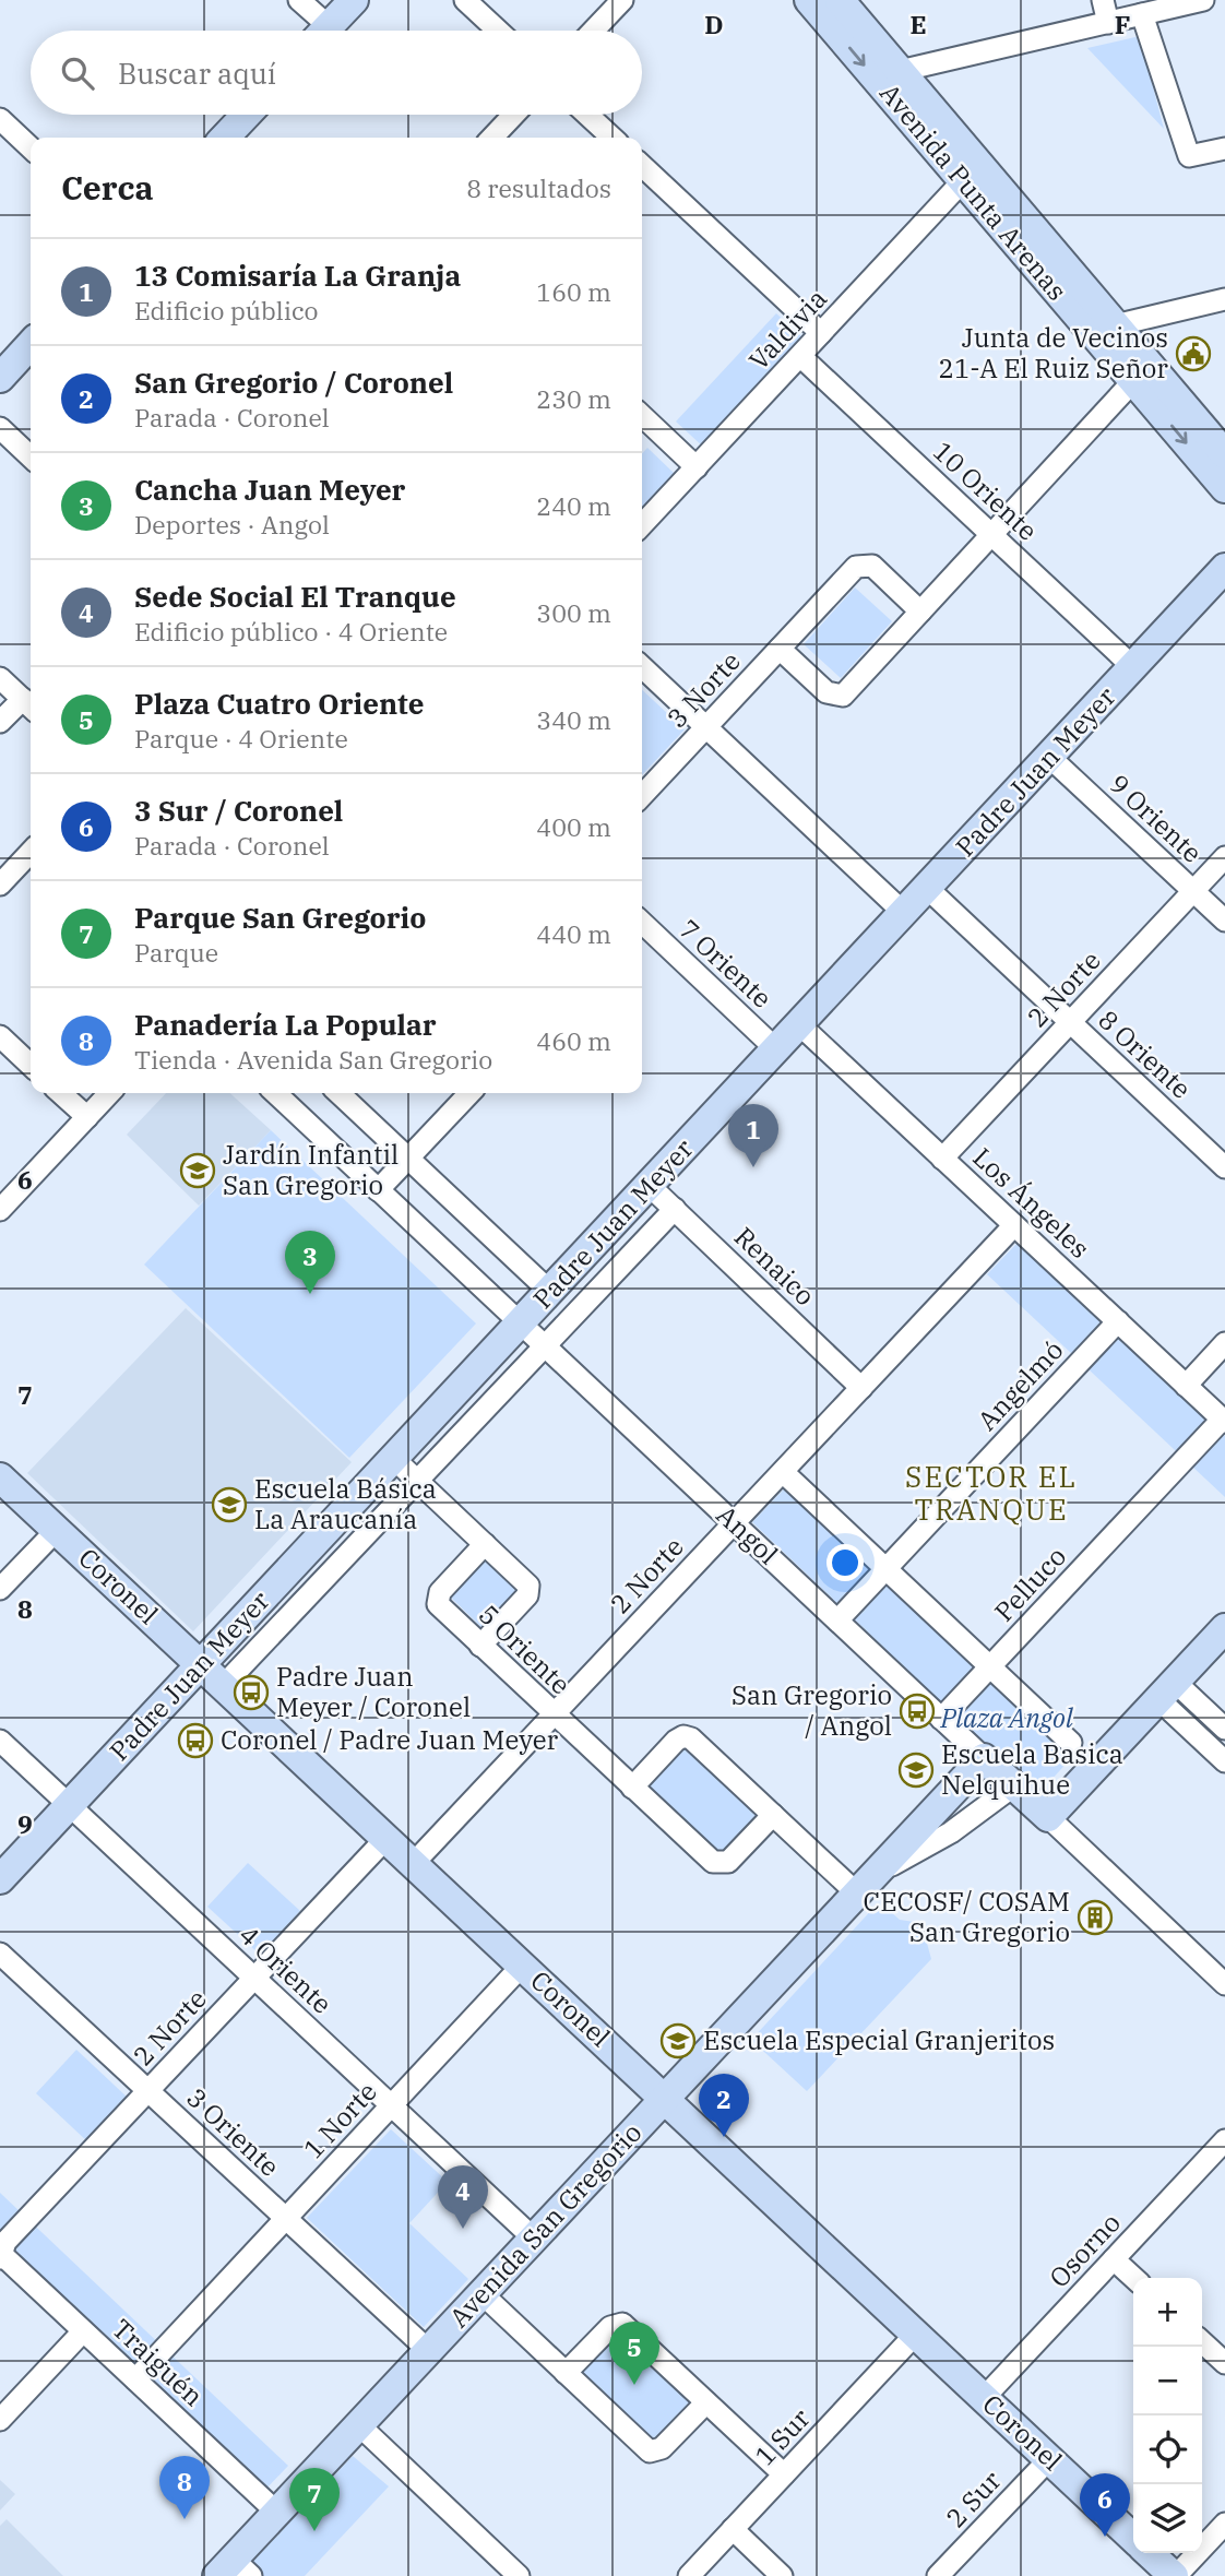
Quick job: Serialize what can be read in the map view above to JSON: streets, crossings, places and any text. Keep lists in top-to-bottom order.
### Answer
{
  "streets": {
    "street": [
      "Avenida Punta Arenas",
      "Valdivia",
      "10 Oriente",
      "3 Norte",
      "Padre Juan Meyer",
      "9 Oriente",
      "7 Oriente",
      "2 Norte",
      "8 Oriente",
      "Los Ángeles",
      "Renaico",
      "Angelmó",
      "Angol",
      "Pelluco",
      "Coronel",
      "5 Oriente",
      "4 Oriente",
      "1 Norte",
      "3 Oriente",
      "Avenida San Gregorio",
      "Osorno",
      "Traiguén",
      "1 Sur",
      "2 Sur"
    ]
  },
  "crossings": [
    ["Avenida Punta Arenas", "Valdivia"],
    ["Avenida Punta Arenas", "3 Norte"],
    ["Valdivia", "10 Oriente"],
    ["10 Oriente", "3 Norte"],
    ["10 Oriente", "Padre Juan Meyer"],
    ["Padre Juan Meyer", "9 Oriente"],
    ["Padre Juan Meyer", "7 Oriente"],
    ["Padre Juan Meyer", "8 Oriente"],
    ["Padre Juan Meyer", "Los Ángeles"],
    ["Padre Juan Meyer", "Renaico"],
    ["Padre Juan Meyer", "Angol"],
    ["Padre Juan Meyer", "Coronel"],
    ["Padre Juan Meyer", "5 Oriente"],
    ["Padre Juan Meyer", "4 Oriente"],
    ["9 Oriente", "2 Norte"],
    ["2 Norte", "8 Oriente"],
    ["2 Norte", "Los Ángeles"],
    ["2 Norte", "Renaico"],
    ["2 Norte", "Angol"],
    ["2 Norte", "Coronel"],
    ["2 Norte", "5 Oriente"],
    ["2 Norte", "4 Oriente"],
    ["2 Norte", "3 Oriente"],
    ["2 Norte", "Traiguén"],
    ["Los Ángeles", "Angelmó"],
    ["Los Ángeles", "Pelluco"],
    ["Angelmó", "Angol"],
    ["Angol", "Pelluco"],
    ["Angol", "Avenida San Gregorio"],
    ["Coronel", "1 Norte"],
    ["Coronel", "Avenida San Gregorio"],
    ["Coronel", "Osorno"],
    ["Coronel", "1 Sur"],
    ["Coronel", "2 Sur"],
    ["4 Oriente", "1 Norte"],
    ["4 Oriente", "Avenida San Gregorio"],
    ["1 Norte", "3 Oriente"],
    ["1 Norte", "Traiguén"],
    ["3 Oriente", "Avenida San Gregorio"],
    ["Avenida San Gregorio", "Traiguén"]
  ],
  "districts": ["SECTOR EL TRANQUE"],
  "parks": ["Plaza Angol"],
  "places": {
    "public building": ["Junta de Vecinos 21-A El Ruiz Señor"],
    "school or university": [
      "Jardín Infantil San Gregorio",
      "Escuela Básica La Araucanía",
      "Escuela Basica Nelquihue",
      "Escuela Especial Granjeritos"
    ],
    "bus stop": ["Padre Juan Meyer / Coronel", "San Gregorio / Angol", "Coronel / Padre Juan Meyer"],
    "building": ["CECOSF/ COSAM San Gregorio"]
  },
  "page": {
    "search": "Buscar aquí",
    "heading": ["Cerca", "8 resultados"],
    "list": [
      {
        "mark": "1",
        "name": "13 Comisaría La Granja",
        "note": "Edificio público",
        "value": "160 m"
      },
      {
        "mark": "2",
        "name": "San Gregorio / Coronel",
        "note": "Parada · Coronel",
        "value": "230 m"
      },
      {
        "mark": "3",
        "name": "Cancha Juan Meyer",
        "note": "Deportes · Angol",
        "value": "240 m"
      },
      {
        "mark": "4",
        "name": "Sede Social El Tranque",
        "note": "Edificio público · 4 Oriente",
        "value": "300 m"
      },
      {
        "mark": "5",
        "name": "Plaza Cuatro Oriente",
        "note": "Parque · 4 Oriente",
        "value": "340 m"
      },
      {
        "mark": "6",
        "name": "3 Sur / Coronel",
        "note": "Parada · Coronel",
        "value": "400 m"
      },
      {
        "mark": "7",
        "name": "Parque San Gregorio",
        "note": "Parque",
        "value": "440 m"
      },
      {
        "mark": "8",
        "name": "Panadería La Popular",
        "note": "Tienda · Avenida San Gregorio",
        "value": "460 m"
      }
    ],
    "pins": [
      "1",
      "3",
      "2",
      "4",
      "5",
      "8",
      "7",
      "6"
    ],
    "map_buttons": ["+", "−"]
  },
  "grid": {
    "columns": ["D", "E", "F"],
    "rows": [
      "6",
      "7",
      "8",
      "9"
    ]
  }
}
